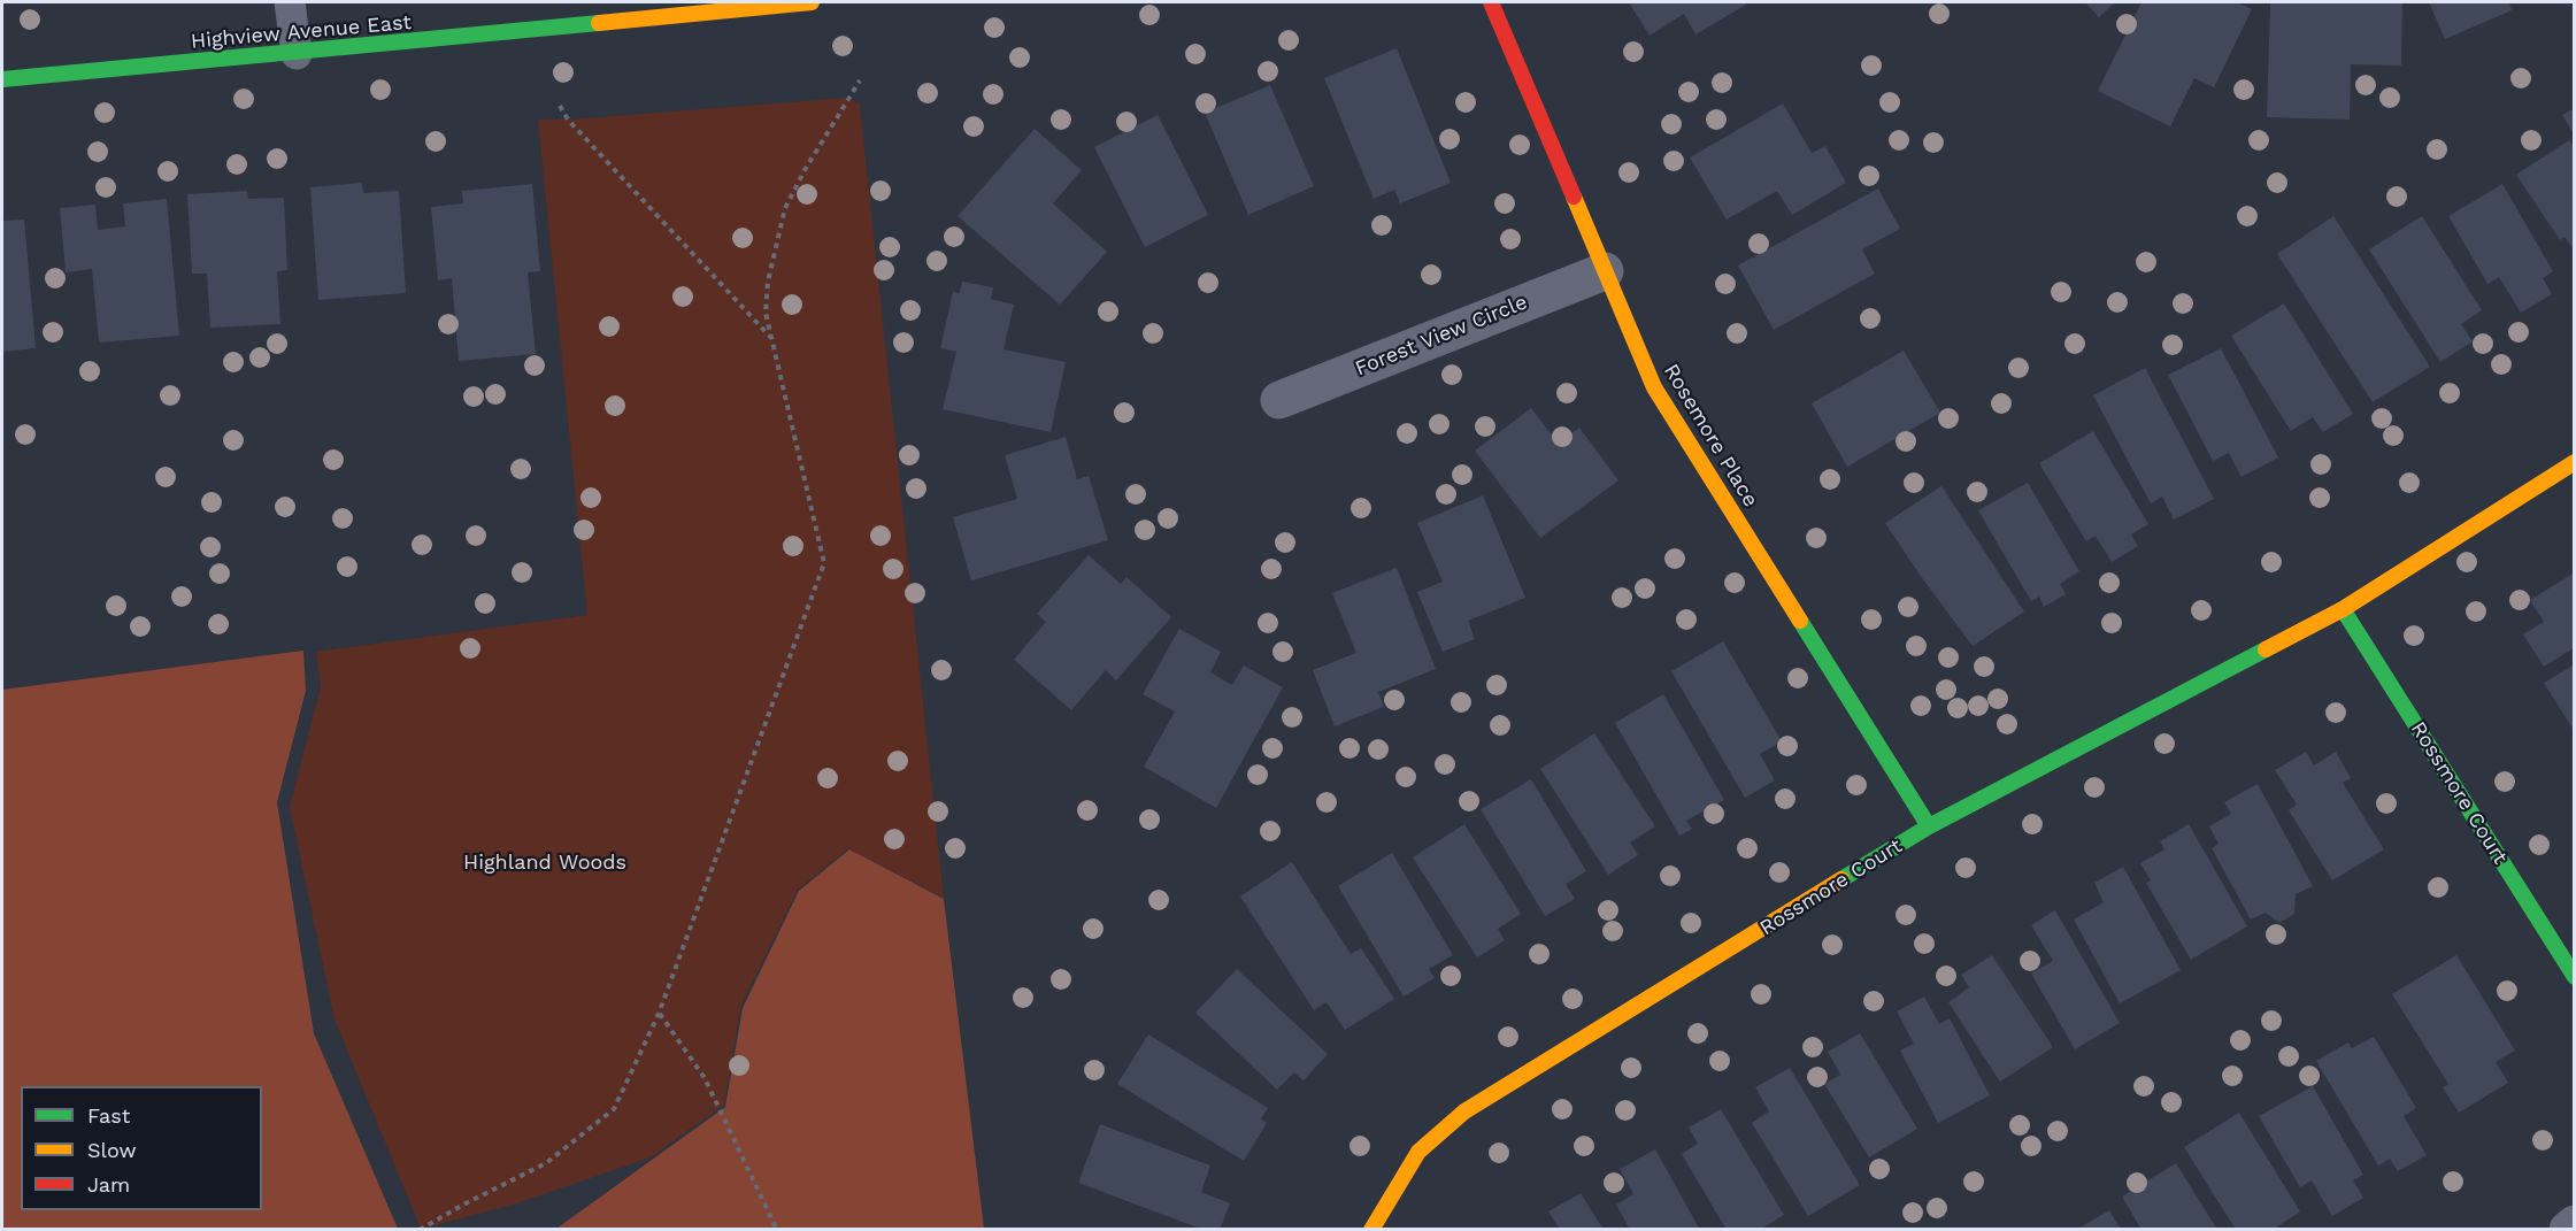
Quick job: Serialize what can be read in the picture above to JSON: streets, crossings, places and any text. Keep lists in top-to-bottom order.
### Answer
{
  "streets": {
    "street": [
      "Highview Avenue East",
      "Forest View Circle",
      "Rosemore Place",
      "Rossmore Court"
    ]
  },
  "crossings": [
    ["Forest View Circle", "Rosemore Place"],
    ["Rosemore Place", "Rossmore Court"]
  ],
  "parks": ["Highland Woods"],
  "legend": ["Fast", "Slow", "Jam"]
}
